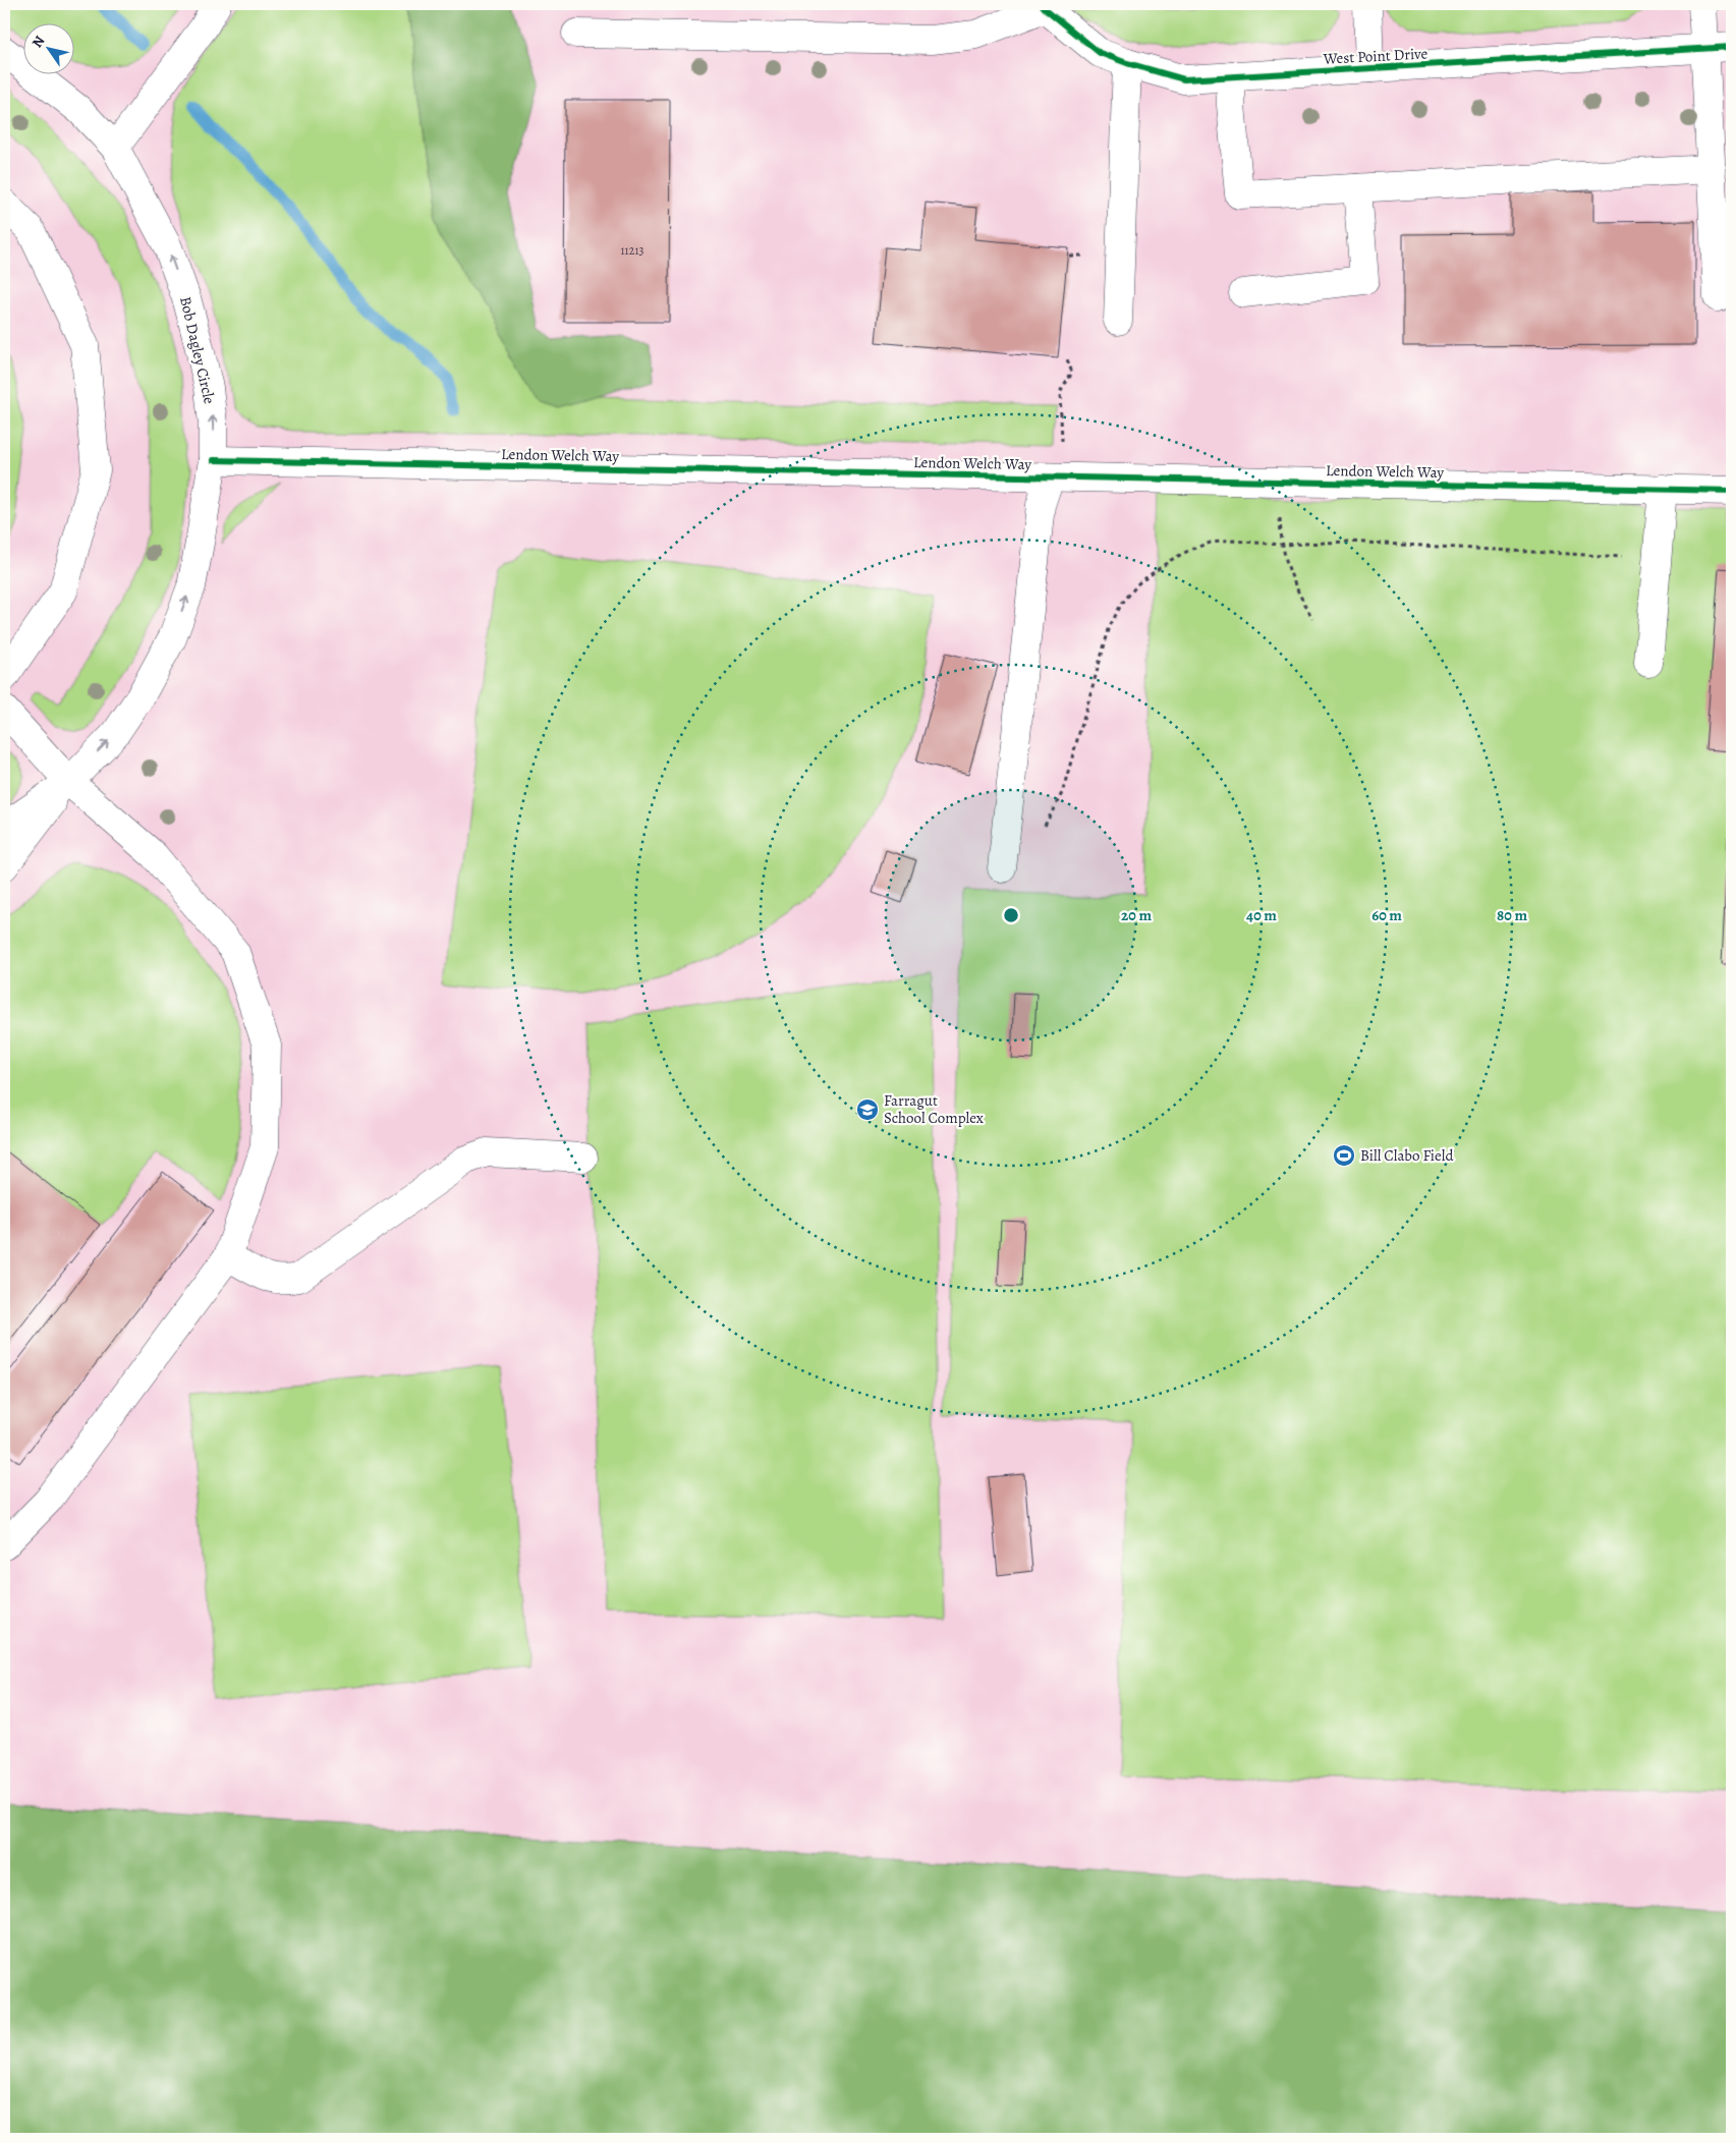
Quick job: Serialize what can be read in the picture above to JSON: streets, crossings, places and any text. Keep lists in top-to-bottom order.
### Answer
{
  "streets": {
    "street": ["West Point Drive", "Bob Dagley Circle", "Lendon Welch Way"]
  },
  "crossings": [
    ["Bob Dagley Circle", "Lendon Welch Way"]
  ],
  "places": {
    "school or university": ["Farragut School Complex"],
    "sports": ["Bill Clabo Field"]
  },
  "house_numbers": ["11213"],
  "north": "top left",
  "rings": [
    "20 m",
    "40 m",
    "60 m",
    "80 m"
  ]
}
